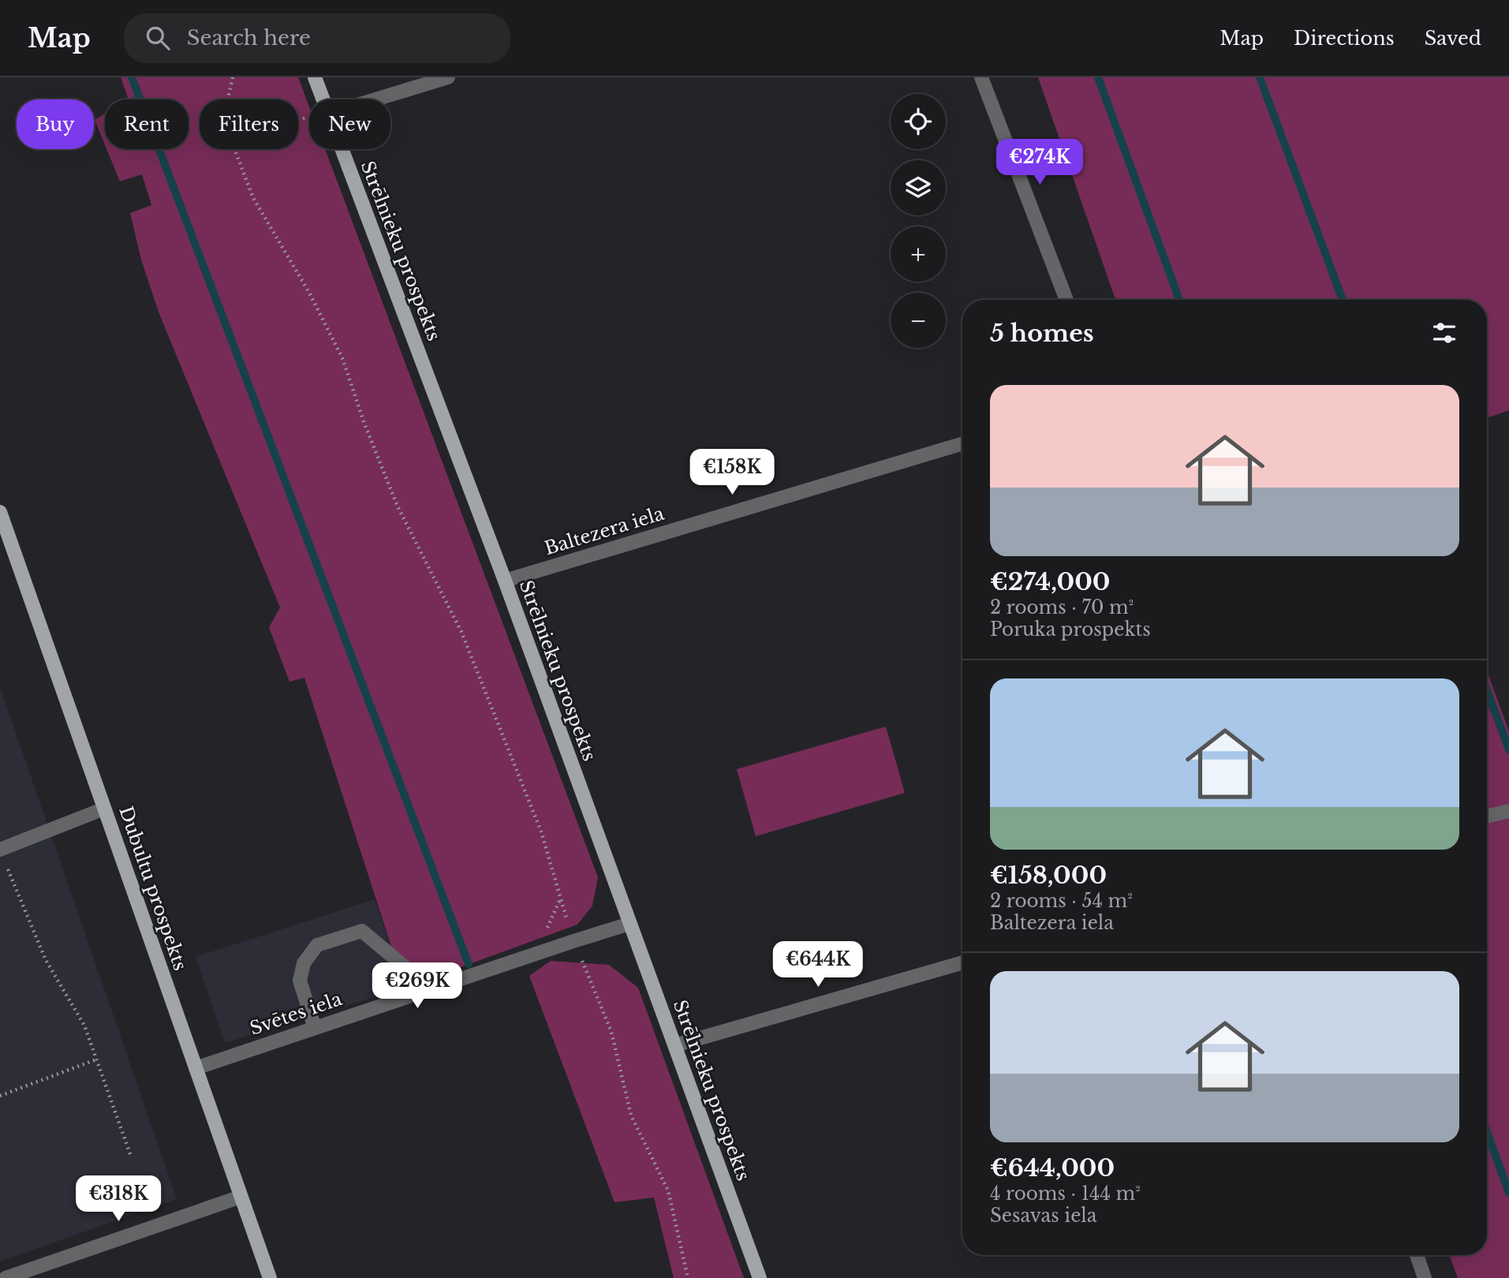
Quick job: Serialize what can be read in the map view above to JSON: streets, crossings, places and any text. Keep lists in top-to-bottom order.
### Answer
{
  "streets": {
    "main road": ["Strēlnieku prospekts", "Dubultu prospekts"],
    "street": ["Baltezera iela", "Svētes iela"]
  },
  "crossings": [
    ["Strēlnieku prospekts", "Baltezera iela"],
    ["Strēlnieku prospekts", "Svētes iela"],
    ["Dubultu prospekts", "Svētes iela"]
  ],
  "page": {
    "header": "Map",
    "search": "Search here",
    "nav": ["Map", "Directions", "Saved"],
    "map_buttons": ["+", "−"],
    "chip": [
      "Buy",
      "Rent",
      "Filters",
      "New"
    ],
    "price": [
      "€274K",
      "€158K",
      "€644K",
      "€269K",
      "€318K"
    ],
    "heading": "5 homes",
    "list": [
      {
        "name": "€274,000",
        "note": "2 rooms · 70 m² · Poruka prospekts"
      },
      {
        "name": "€158,000",
        "note": "2 rooms · 54 m² · Baltezera iela"
      },
      {
        "name": "€644,000",
        "note": "4 rooms · 144 m² · Sesavas iela"
      }
    ]
  }
}
